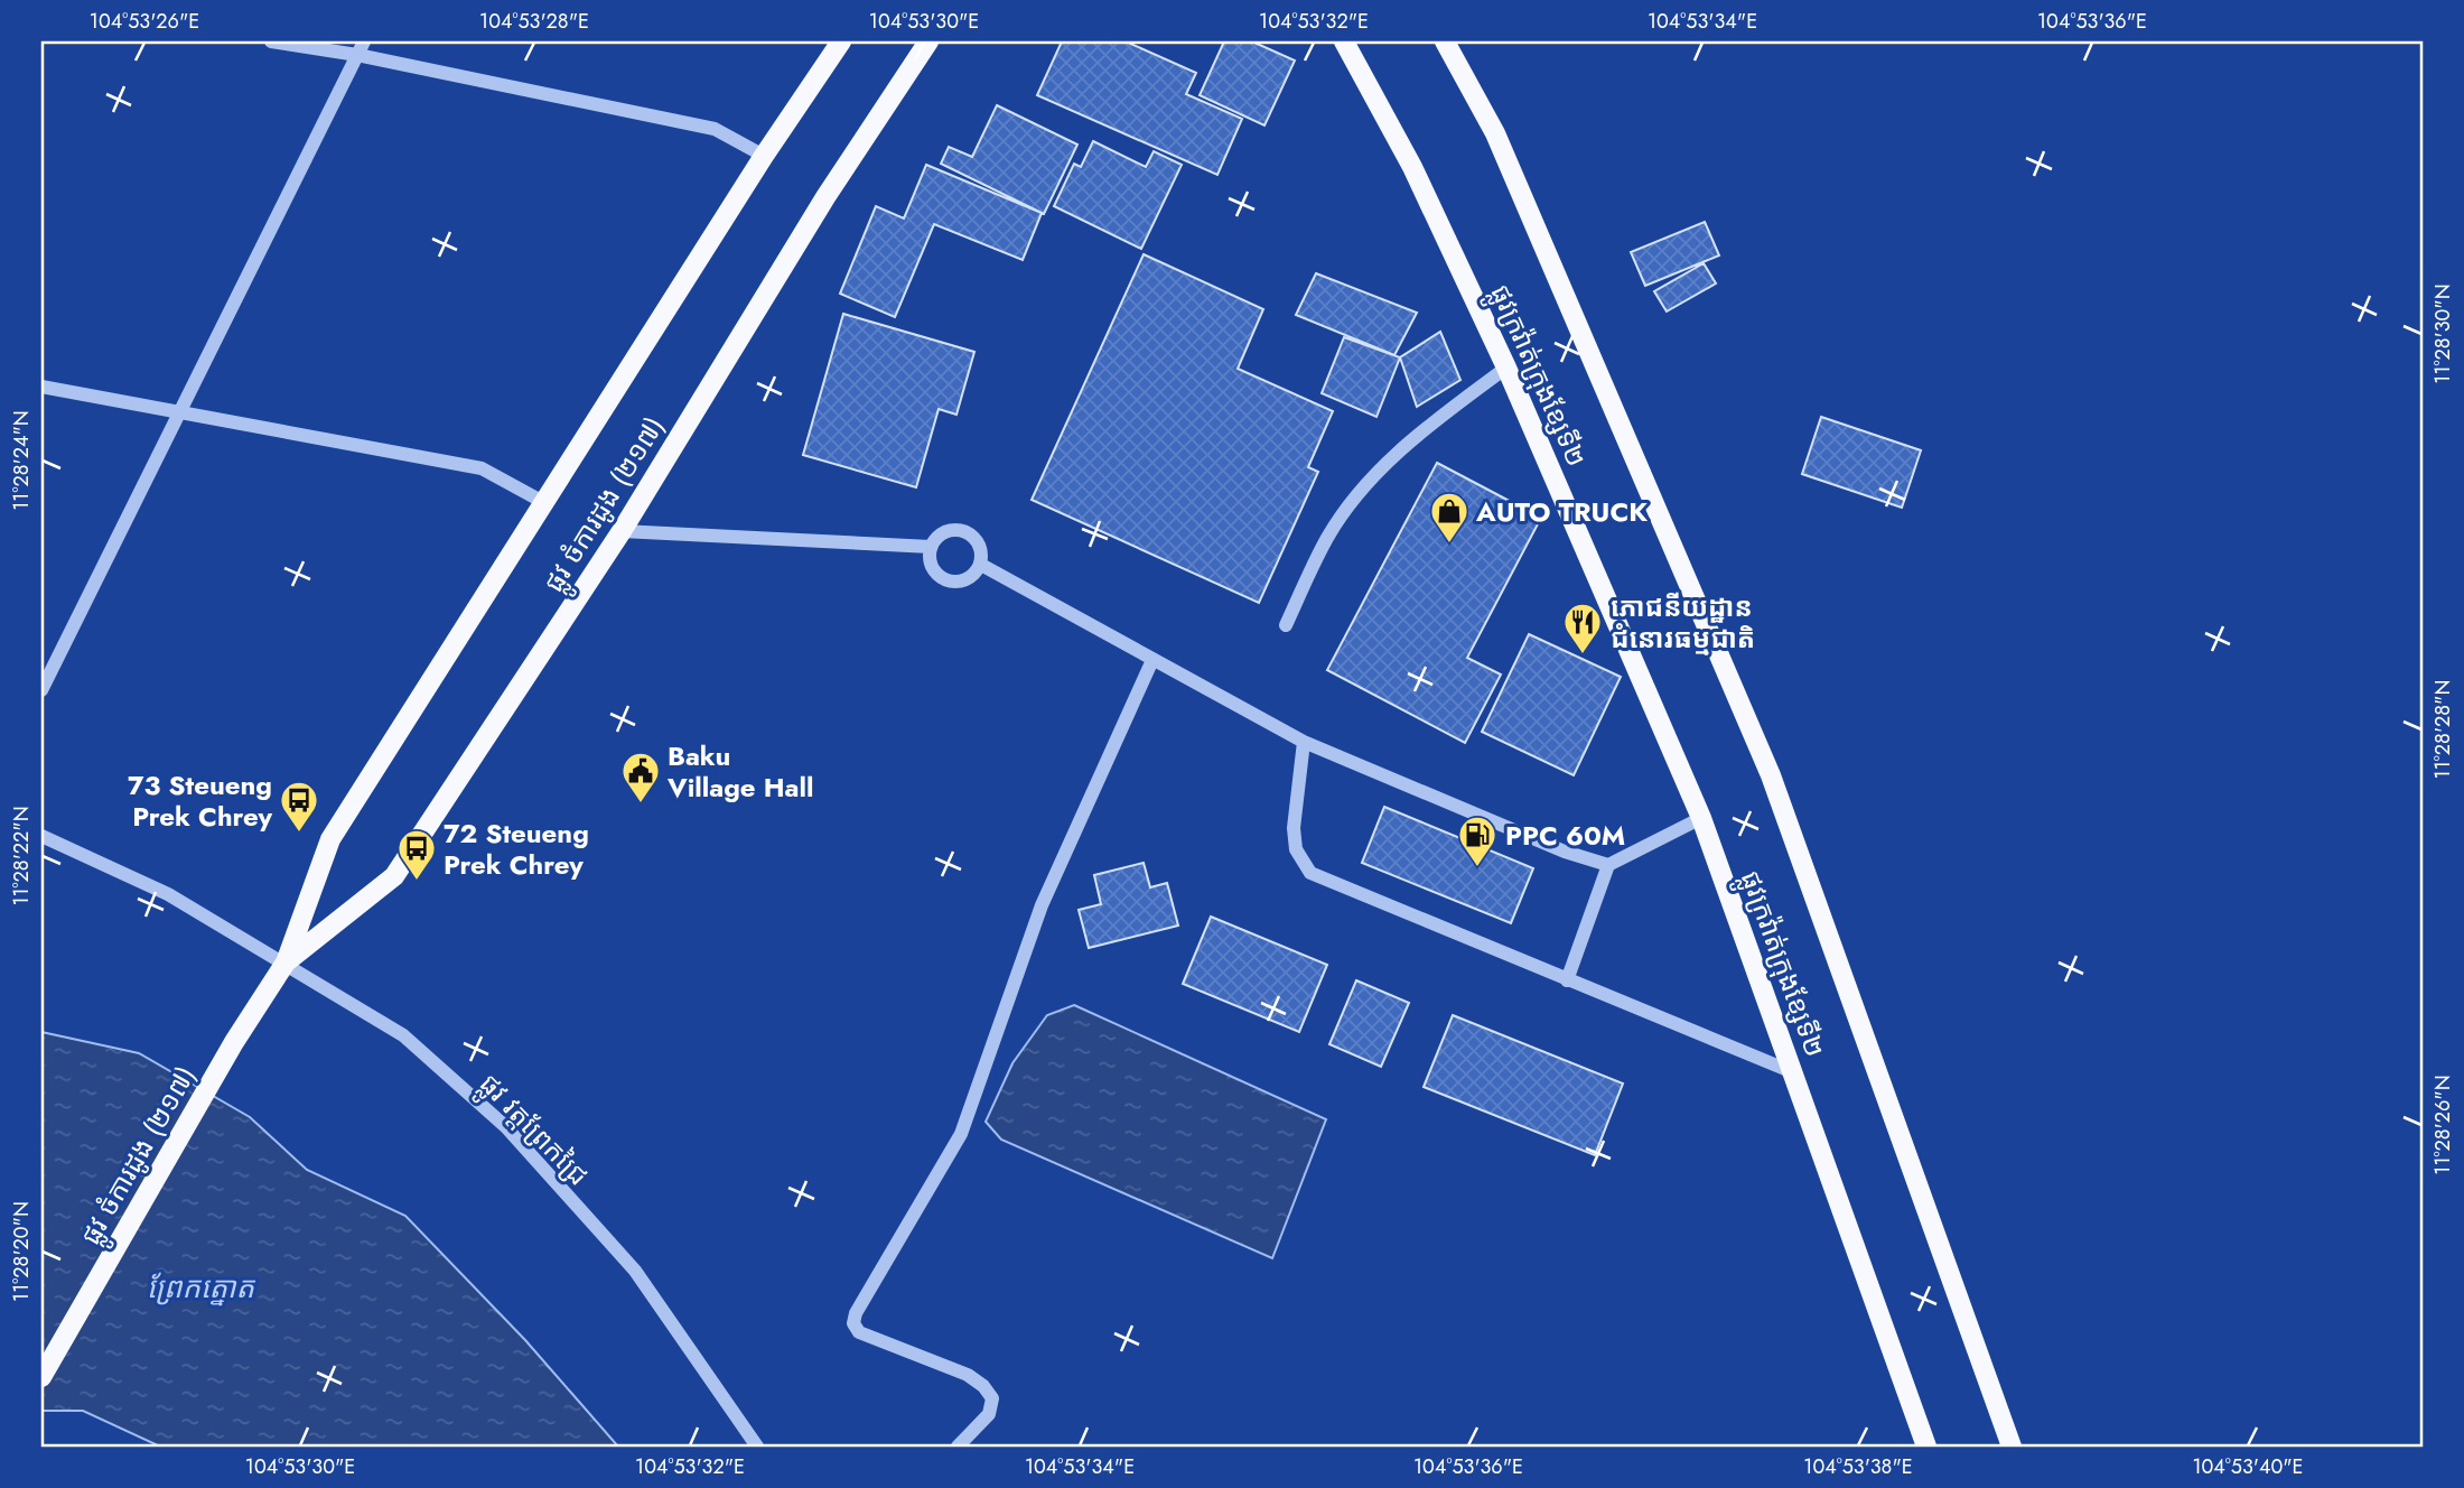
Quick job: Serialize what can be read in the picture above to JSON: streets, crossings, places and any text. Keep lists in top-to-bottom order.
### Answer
{
  "streets": {
    "main road": ["ផ្លូវក្រវ៉ាត់ក្រុងខ្សែទី២", "ផ្លូវ ចំការដូង (២១៧)"],
    "street": ["ផ្លូវ វត្តព្រែកជ្រៃ"]
  },
  "crossings": [
    ["ផ្លូវ ចំការដូង (២១៧)", "ផ្លូវ វត្តព្រែកជ្រៃ"]
  ],
  "water": ["ព្រែកត្នោត"],
  "places": {
    "shop": ["AUTO TRUCK"],
    "restaurant": ["ភោជនីយដ្ឋាន ជំនោរធម្មជាតិ"],
    "public building": ["Baku Village Hall"],
    "bus stop": ["73 Steueng Prek Chrey", "72 Steueng Prek Chrey"],
    "fuel station": ["PPC 60M"]
  },
  "coordinates": [
    "104°53'26\"E",
    "104°53'28\"E",
    "104°53'30\"E",
    "104°53'32\"E",
    "104°53'34\"E",
    "104°53'36\"E",
    "11°28'30\"N",
    "11°28'24\"N",
    "11°28'28\"N",
    "11°28'22\"N",
    "11°28'26\"N",
    "11°28'20\"N",
    "104°53'38\"E",
    "104°53'40\"E"
  ]
}
